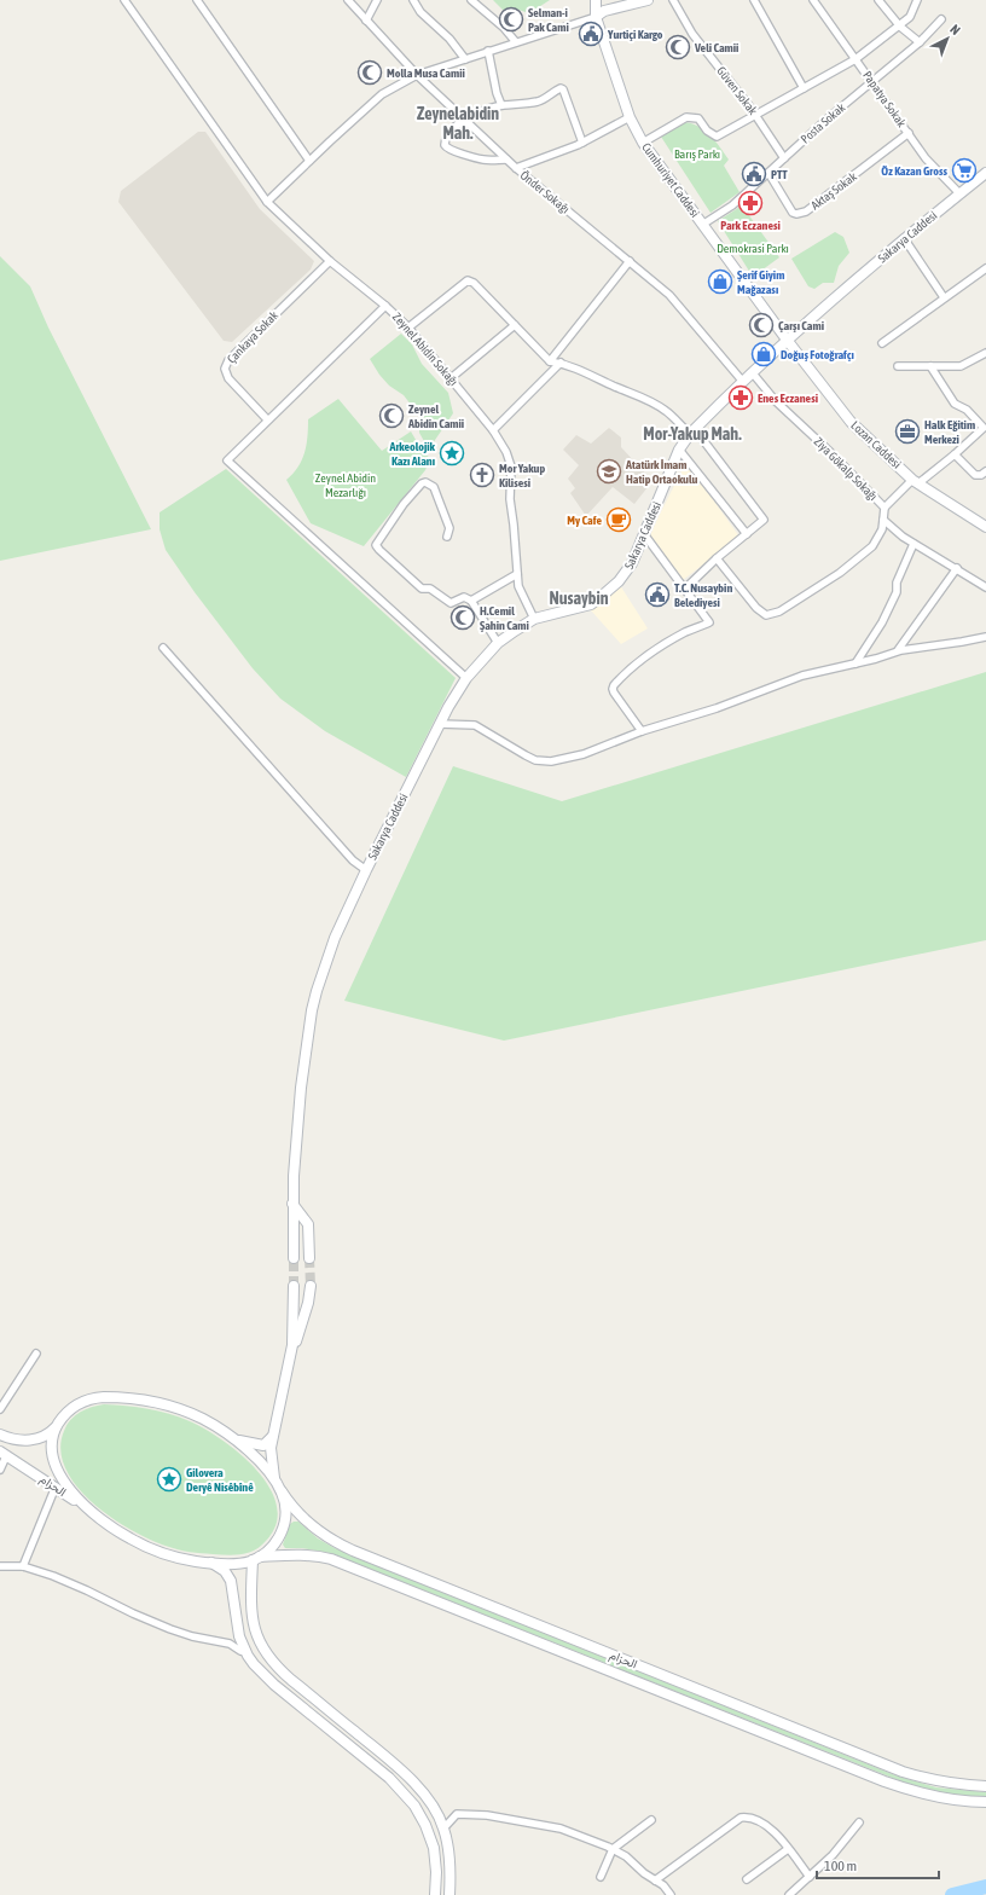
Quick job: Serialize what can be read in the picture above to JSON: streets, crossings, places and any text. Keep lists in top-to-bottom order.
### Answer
{
  "streets": {
    "main road": [
      "Cumhuriyet Caddesi",
      "Sakarya Caddesi",
      "Lozan Caddesi",
      "الحزام"
    ],
    "street": [
      "Güven Sokak",
      "Papatya Sokak",
      "Posta Sokak",
      "Aktaş Sokak",
      "Önder Sokağı",
      "Çankaya Sokak",
      "Zeynel Abidin Sokağı",
      "Ziya Gökalp Sokağı"
    ]
  },
  "crossings": [
    ["Güven Sokak", "Posta Sokak"],
    ["Papatya Sokak", "Posta Sokak"],
    ["Papatya Sokak", "Aktaş Sokak"],
    ["Papatya Sokak", "Sakarya Caddesi"],
    ["Posta Sokak", "Cumhuriyet Caddesi"],
    ["Posta Sokak", "Aktaş Sokak"],
    ["Cumhuriyet Caddesi", "Sakarya Caddesi"],
    ["Cumhuriyet Caddesi", "Lozan Caddesi"],
    ["Önder Sokağı", "Sakarya Caddesi"],
    ["Sakarya Caddesi", "Zeynel Abidin Sokağı"],
    ["Sakarya Caddesi", "Lozan Caddesi"],
    ["Sakarya Caddesi", "Ziya Gökalp Sokağı"],
    ["Çankaya Sokak", "Zeynel Abidin Sokağı"]
  ],
  "districts": ["Zeynelabidin Mah.", "Mor-Yakup Mah.", "Nusaybin"],
  "parks": ["Barış Parkı", "Demokrasi Parkı", "Zeynel Abidin Mezarlığı"],
  "places": {
    "mosque": [
      "Selman-i Pak Cami",
      "Veli Camii",
      "Molla Musa Camii",
      "Çarşı Cami",
      "Zeynel Abidin Camii",
      "H.Cemil Şahin Cami"
    ],
    "public building": ["Yurtiçi Kargo", "PTT", "T.C. Nusaybin Belediyesi"],
    "supermarket": ["Öz Kazan Gross"],
    "pharmacy": ["Park Eczanesi", "Enes Eczanesi"],
    "shop": ["Şerif Giyim Mağazası", "Doğuş Fotoğrafçı"],
    "office": ["Halk Eğitim Merkezi"],
    "place": ["Arkeolojik Kazı Alanı", "Gilovera Deryê Nisêbînê"],
    "school or university": ["Atatürk İmam Hatip Ortaokulu"],
    "church": ["Mor Yakup Kilisesi"],
    "cafe": ["My Cafe"]
  },
  "scale_bar": "100 m",
  "north": "top right"
}
